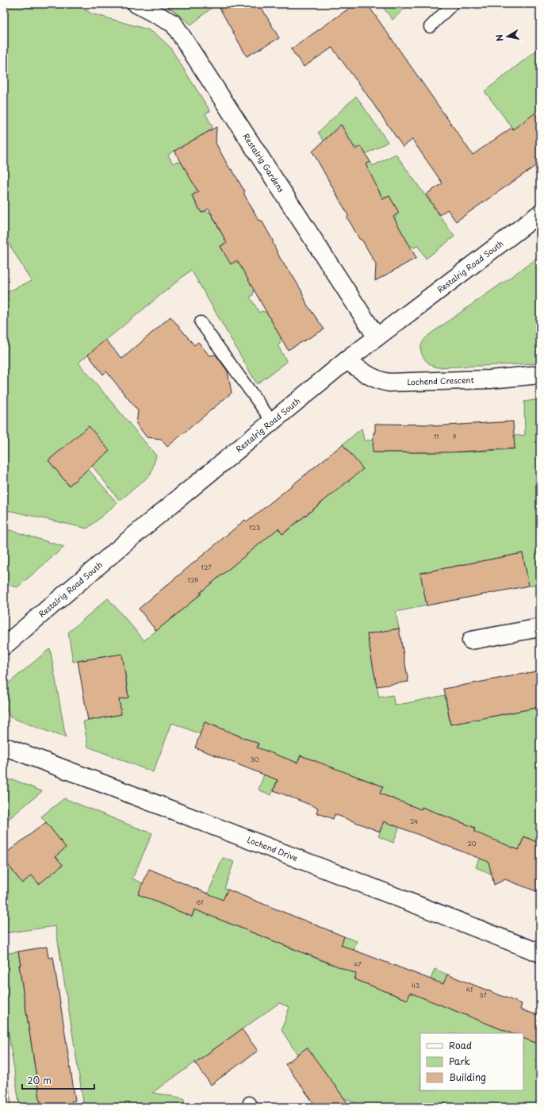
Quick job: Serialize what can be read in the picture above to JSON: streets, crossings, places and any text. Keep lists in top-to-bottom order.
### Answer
{
  "streets": {
    "street": [
      "Restalrig Gardens",
      "Restalrig Road South",
      "Lochend Crescent",
      "Lochend Drive"
    ]
  },
  "crossings": [
    ["Restalrig Gardens", "Restalrig Road South"],
    ["Restalrig Road South", "Lochend Crescent"]
  ],
  "house_numbers": [
    "11",
    "9",
    "123",
    "127",
    "129",
    "30",
    "24",
    "20",
    "61",
    "47",
    "43",
    "41",
    "37"
  ],
  "legend": ["Road", "Park", "Building"],
  "scale_bar": "20 m",
  "north": "left"
}
